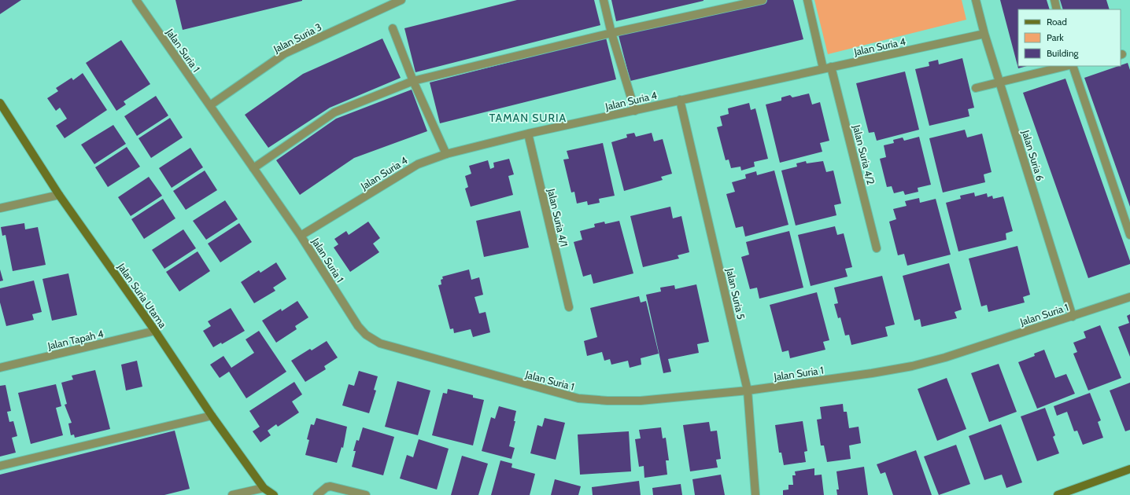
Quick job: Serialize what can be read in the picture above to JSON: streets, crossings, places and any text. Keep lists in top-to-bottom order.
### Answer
{
  "streets": {
    "main road": ["Jalan Suria Utama"],
    "street": [
      "Jalan Suria 3",
      "Jalan Suria 4",
      "Jalan Suria 1",
      "Jalan Suria 4/2",
      "Jalan Suria 6",
      "Jalan Suria 4/1",
      "Jalan Suria 5",
      "Jalan Tapah 4"
    ]
  },
  "crossings": [
    ["Jalan Suria 3", "Jalan Suria 1"],
    ["Jalan Suria 4", "Jalan Suria 1"],
    ["Jalan Suria 4", "Jalan Suria 4/2"],
    ["Jalan Suria 4", "Jalan Suria 6"],
    ["Jalan Suria 4", "Jalan Suria 4/1"],
    ["Jalan Suria 4", "Jalan Suria 5"],
    ["Jalan Suria 1", "Jalan Suria 6"],
    ["Jalan Suria 1", "Jalan Suria 5"],
    ["Jalan Suria Utama", "Jalan Tapah 4"]
  ],
  "districts": ["TAMAN SURIA"],
  "legend": ["Road", "Park", "Building"]
}
